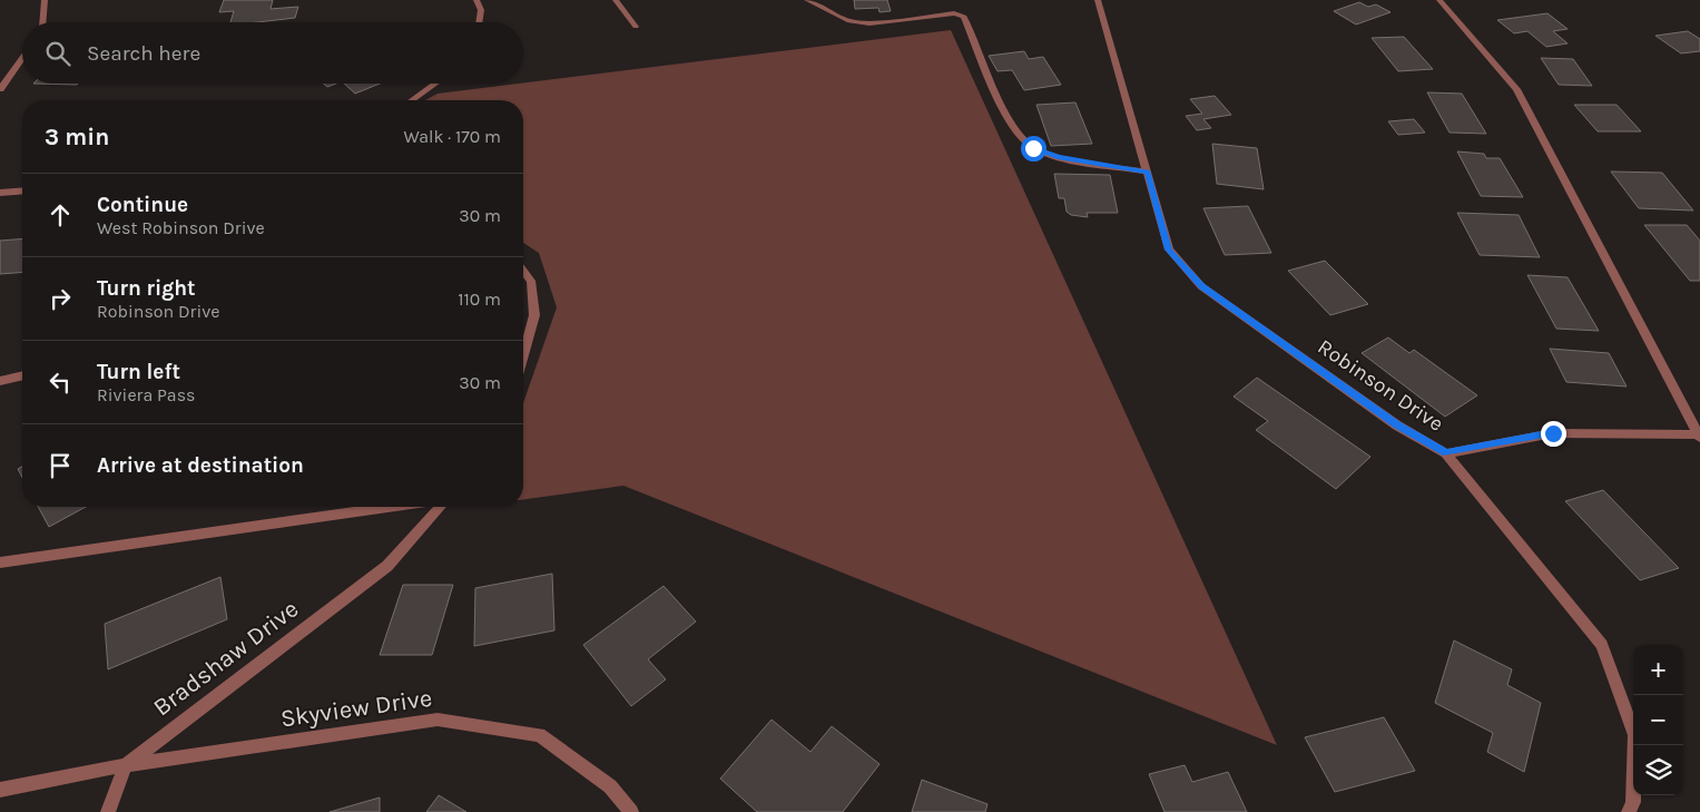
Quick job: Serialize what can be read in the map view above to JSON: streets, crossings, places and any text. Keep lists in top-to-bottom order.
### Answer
{
  "streets": {
    "street": ["Robinson Drive", "Bradshaw Drive", "Skyview Drive"]
  },
  "crossings": [
    ["Bradshaw Drive", "Skyview Drive"]
  ],
  "page": {
    "search": "Search here",
    "heading": ["3 min", "Walk · 170 m"],
    "list": [
      ["Continue", "West Robinson Drive", "30 m"],
      ["Turn right", "Robinson Drive", "110 m"],
      ["Turn left", "Riviera Pass", "30 m"],
      "Arrive at destination"
    ],
    "map_buttons": ["+", "−"]
  }
}
